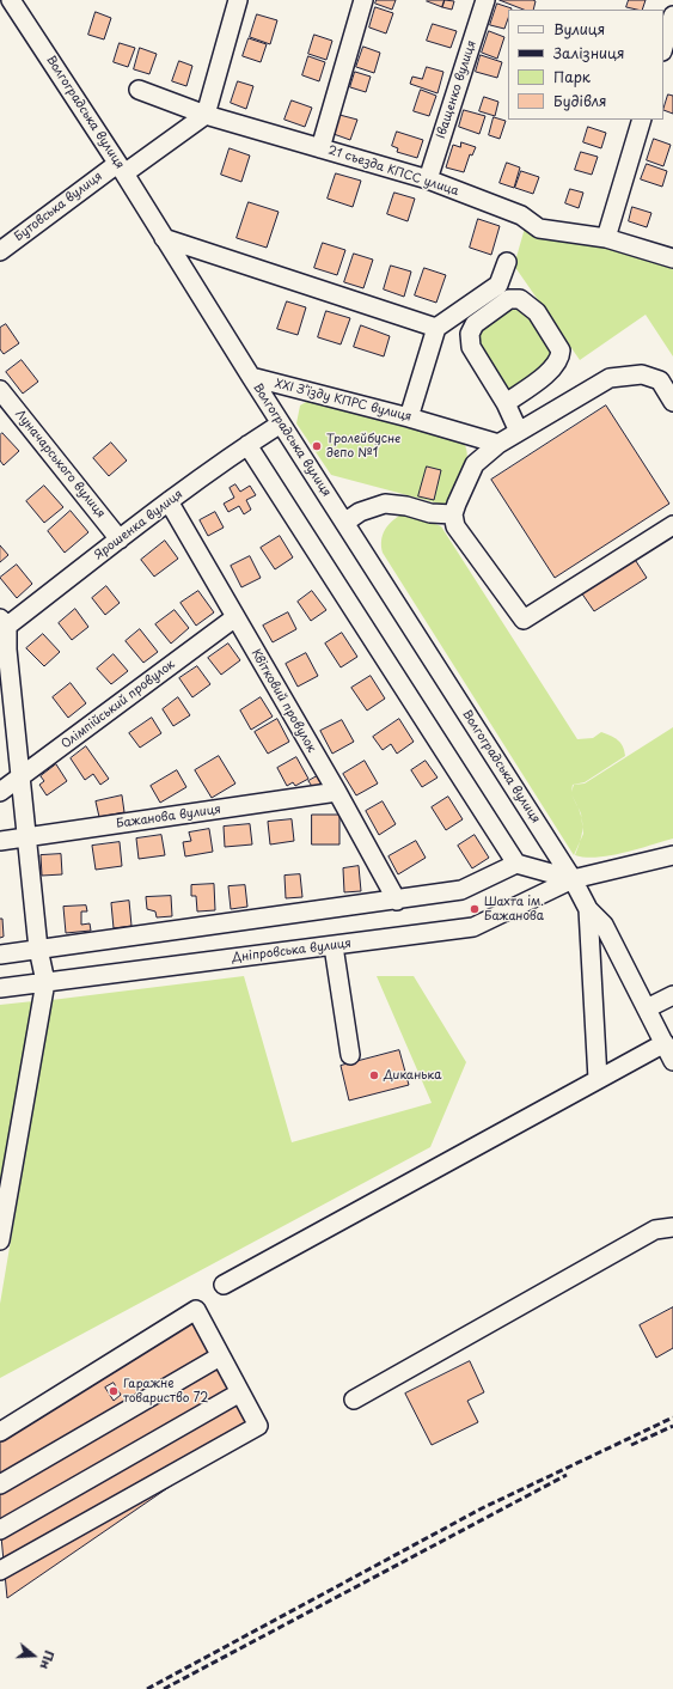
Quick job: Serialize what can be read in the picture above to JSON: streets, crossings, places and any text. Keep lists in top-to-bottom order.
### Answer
{
  "streets": {
    "street": [
      "Іващенко вулиця",
      "Волгоградська вулиця",
      "21 съезда КПСС улица",
      "Бутовська вулиця",
      "XXI З’їзду КПРС вулиця",
      "Луначарського вулиця",
      "Ярошенка вулиця",
      "Квітковий провулок",
      "Олімпійський провулок",
      "Бажанова вулиця",
      "Дніпровська вулиця"
    ]
  },
  "crossings": [
    ["Іващенко вулиця", "21 съезда КПСС улица"],
    ["Волгоградська вулиця", "Бутовська вулиця"],
    ["Волгоградська вулиця", "XXI З’їзду КПРС вулиця"],
    ["Волгоградська вулиця", "Ярошенка вулиця"],
    ["Волгоградська вулиця", "Дніпровська вулиця"],
    ["21 съезда КПСС улица", "Бутовська вулиця"],
    ["Луначарського вулиця", "Ярошенка вулиця"],
    ["Ярошенка вулиця", "Квітковий провулок"],
    ["Квітковий провулок", "Олімпійський провулок"],
    ["Квітковий провулок", "Бажанова вулиця"]
  ],
  "places": [
    "Тролейбусне депо №1",
    "Шахта ім. Бажанова",
    "Диканька",
    "Гаражне товариство 72"
  ],
  "legend": [
    "Вулиця",
    "Залізниця",
    "Парк",
    "Будівля"
  ],
  "north": "right"
}
